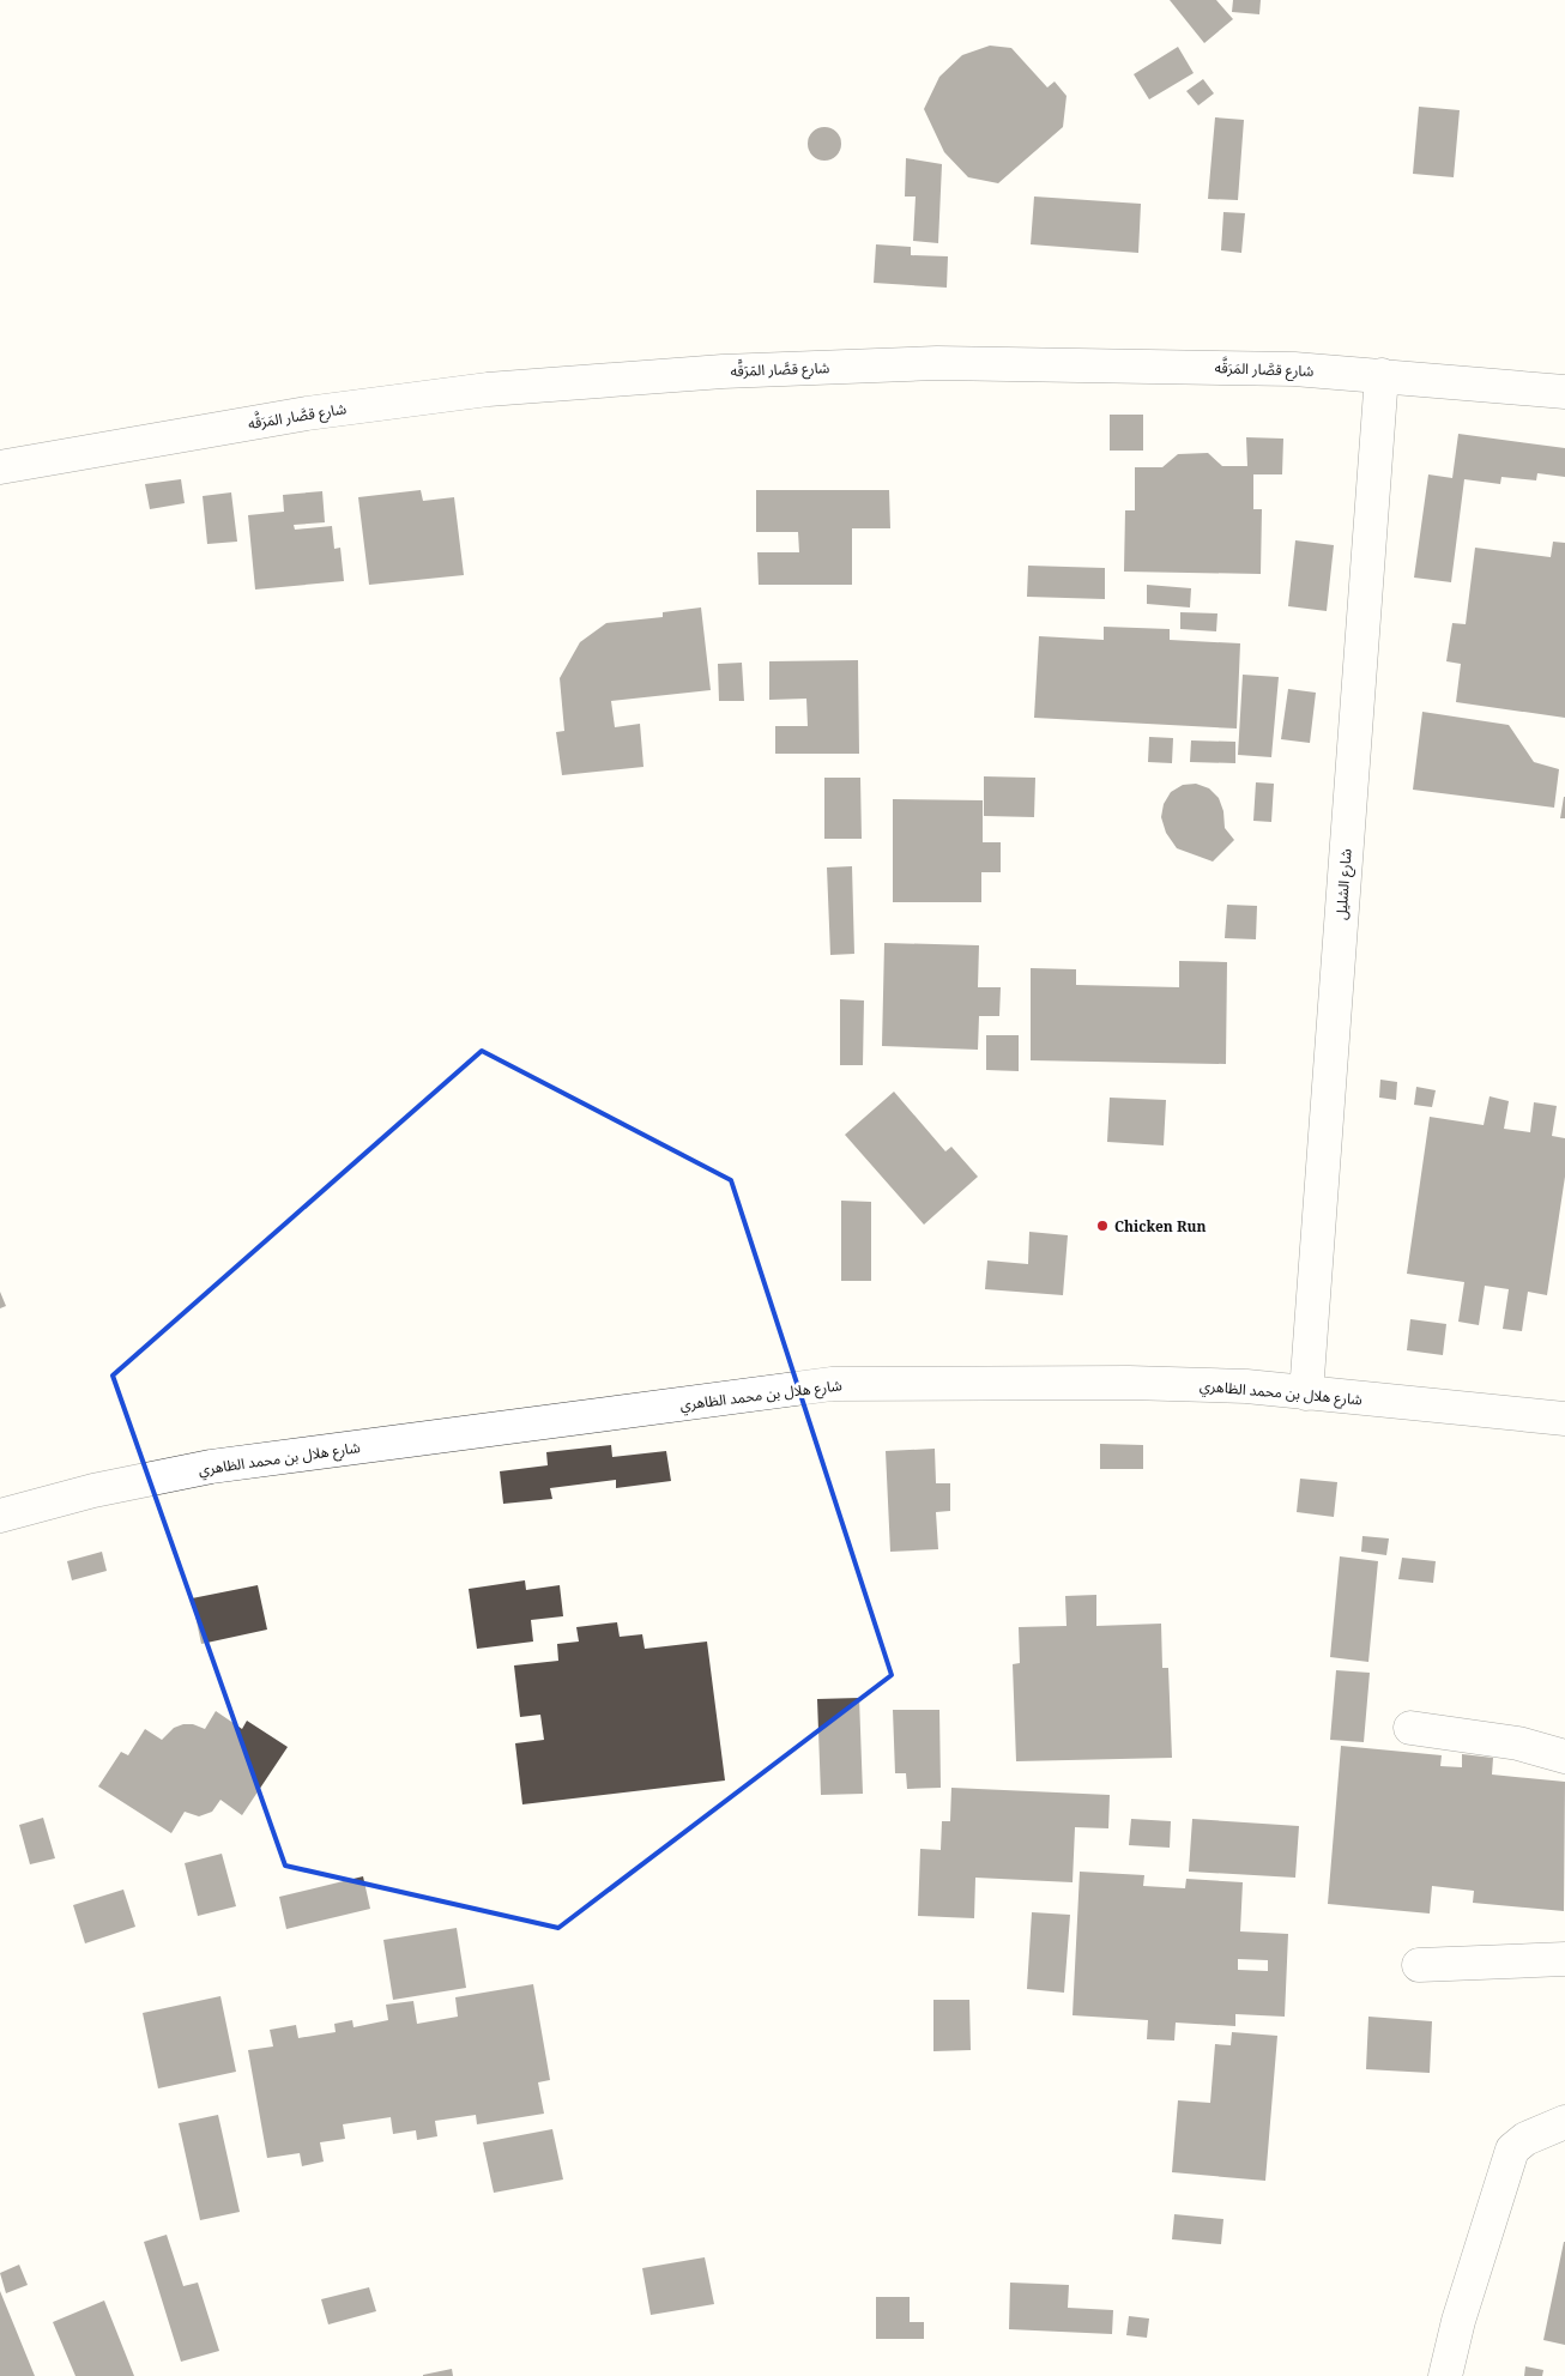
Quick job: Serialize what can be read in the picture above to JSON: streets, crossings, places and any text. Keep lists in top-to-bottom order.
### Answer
{
  "streets": {
    "street": ["شارع قصَّار المَرَقَّه", "شارع الشليل", "شارع هلال بن محمد الظاهري"]
  },
  "crossings": [
    ["شارع قصَّار المَرَقَّه", "شارع الشليل"],
    ["شارع الشليل", "شارع هلال بن محمد الظاهري"]
  ],
  "places": ["Chicken Run"]
}
